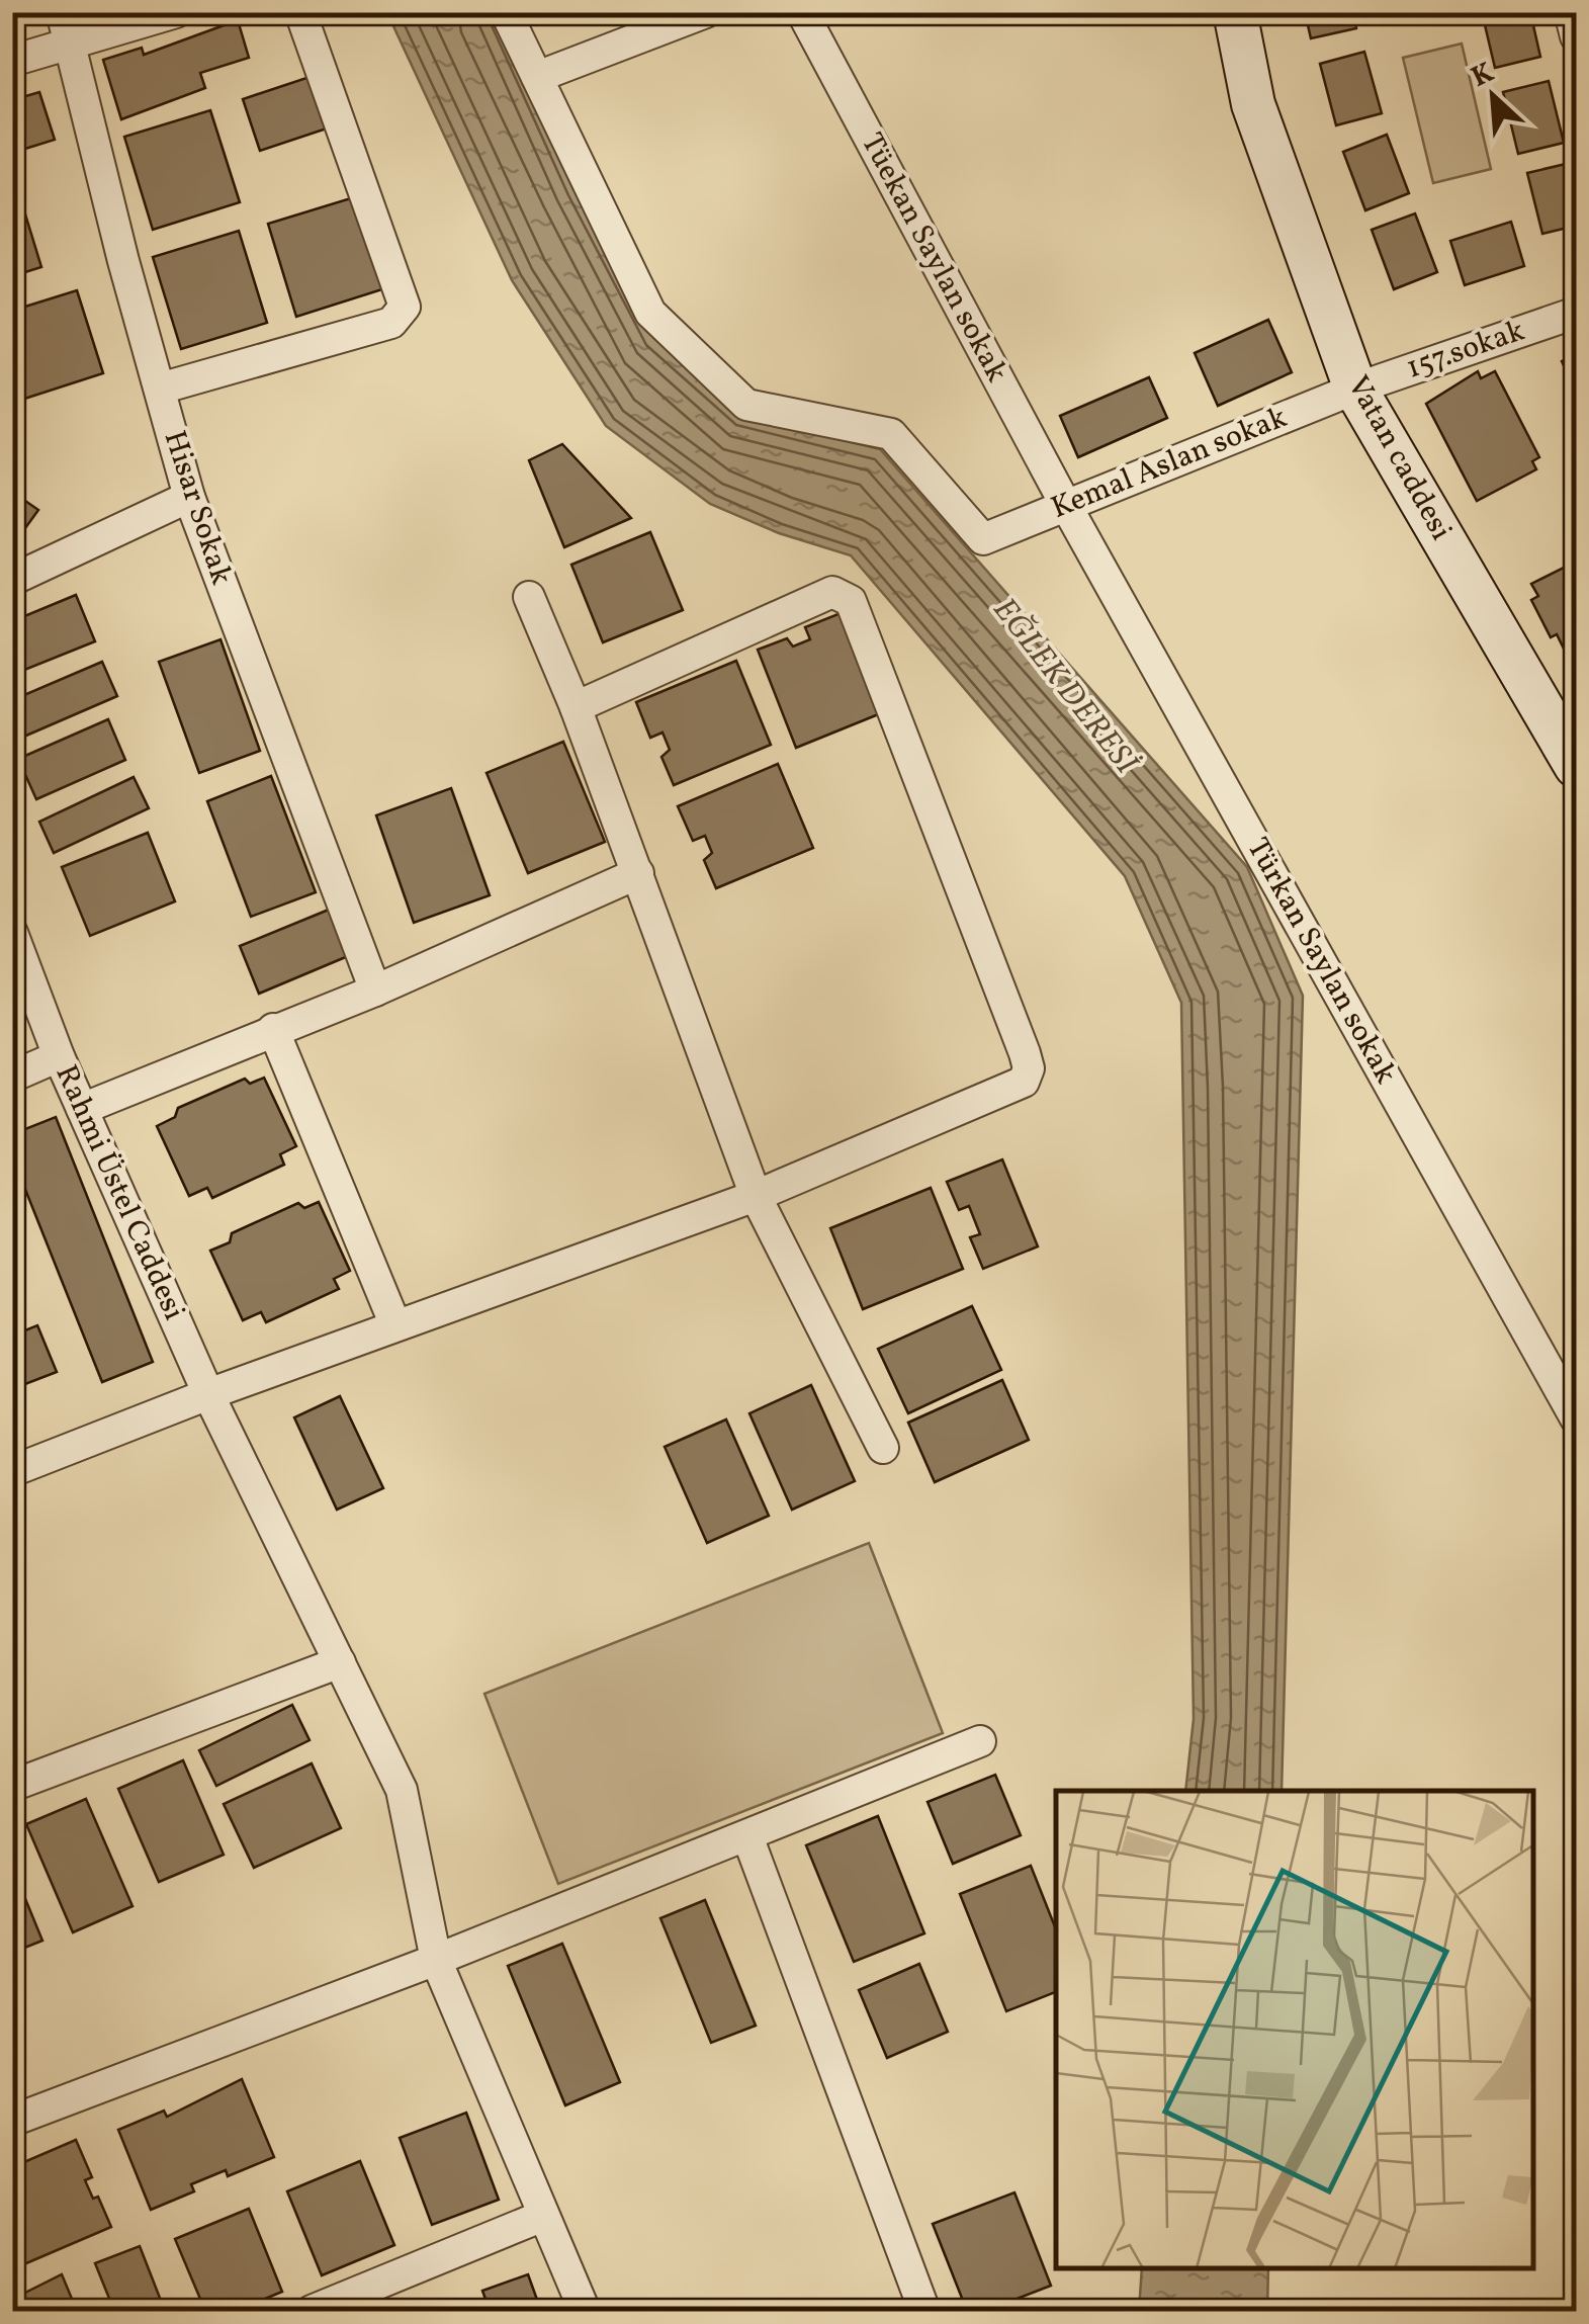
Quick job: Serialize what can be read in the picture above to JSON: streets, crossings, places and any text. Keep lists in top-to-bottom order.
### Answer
{
  "streets": {
    "street": [
      "Tüekan Saylan sokak",
      "157.sokak",
      "Vatan caddesi",
      "Kemal Aslan sokak",
      "Hisar Sokak",
      "Türkan Saylan sokak",
      "Rahmi Üstel Caddesi"
    ]
  },
  "crossings": [
    ["Tüekan Saylan sokak", "Kemal Aslan sokak"],
    ["Tüekan Saylan sokak", "Türkan Saylan sokak"],
    ["157.sokak", "Vatan caddesi"],
    ["157.sokak", "Kemal Aslan sokak"],
    ["Vatan caddesi", "Kemal Aslan sokak"],
    ["Kemal Aslan sokak", "Türkan Saylan sokak"]
  ],
  "water": ["EĞLEK DERESİ"],
  "north": "top left"
}
